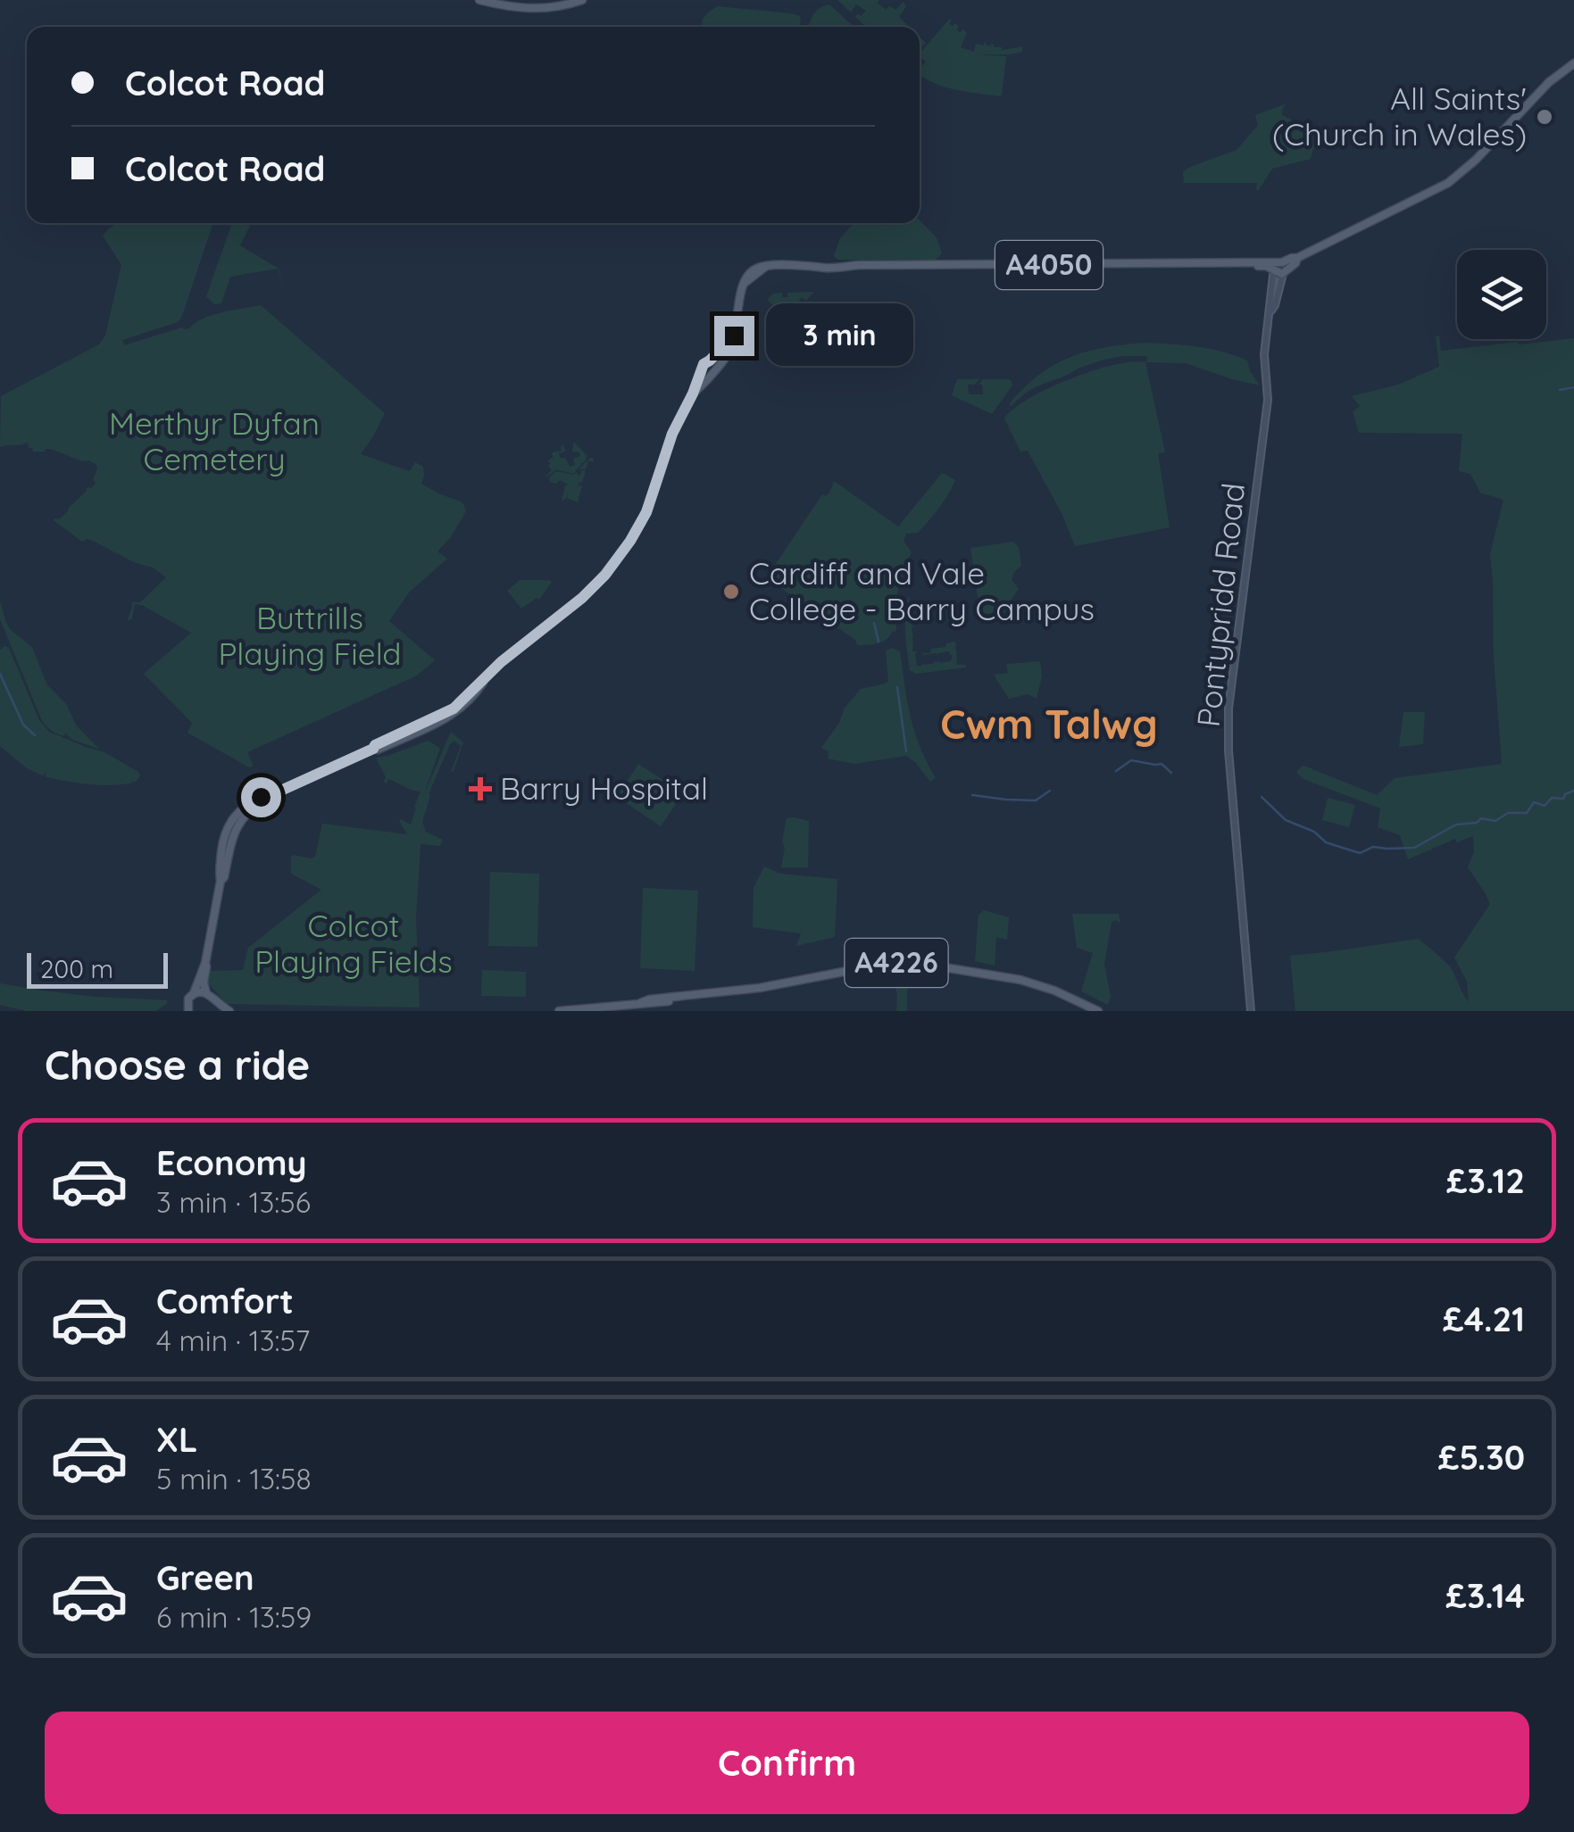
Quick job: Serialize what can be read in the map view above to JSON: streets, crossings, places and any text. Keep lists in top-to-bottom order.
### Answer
{
  "streets": {
    "main road": ["A4050", "Pontypridd Road", "A4226"]
  },
  "crossings": [
    ["A4050", "Pontypridd Road"]
  ],
  "districts": ["Cwm Talwg"],
  "parks": ["Merthyr Dyfan Cemetery", "Buttrills Playing Field", "Colcot Playing Fields"],
  "places": {
    "other": ["All Saints' (Church in Wales)", "Cardiff and Vale College - Barry Campus"],
    "health": ["Barry Hospital"]
  },
  "scale_bar": "200 m",
  "page": {
    "banner": ["Colcot Road", "Colcot Road"],
    "bubble": "3 min",
    "scale": "200 m",
    "heading": "Choose a ride",
    "list": [
      {
        "name": "Economy",
        "note": "3 min · 13:56",
        "value": "£3.12"
      },
      {
        "name": "Comfort",
        "note": "4 min · 13:57",
        "value": "£4.21"
      },
      {
        "name": "XL",
        "note": "5 min · 13:58",
        "value": "£5.30"
      },
      {
        "name": "Green",
        "note": "6 min · 13:59",
        "value": "£3.14"
      }
    ],
    "buttons": "Confirm"
  }
}
